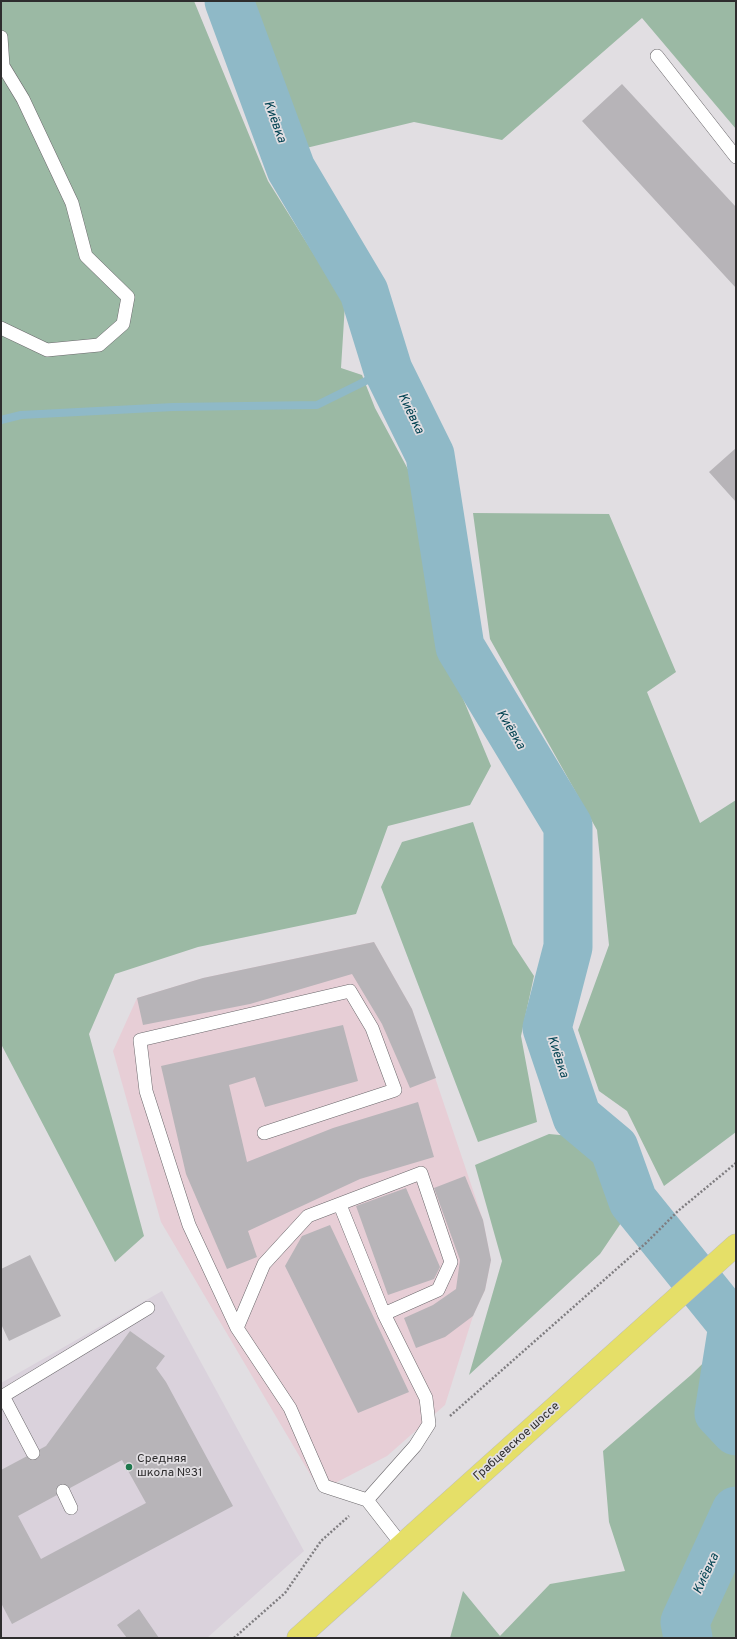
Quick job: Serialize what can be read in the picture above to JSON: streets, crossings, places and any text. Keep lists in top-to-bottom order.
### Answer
{
  "streets": {
    "main road": ["Грабцевское шоссе"]
  },
  "water": ["Киёвка"],
  "places": ["Средняя школа №31"]
}
